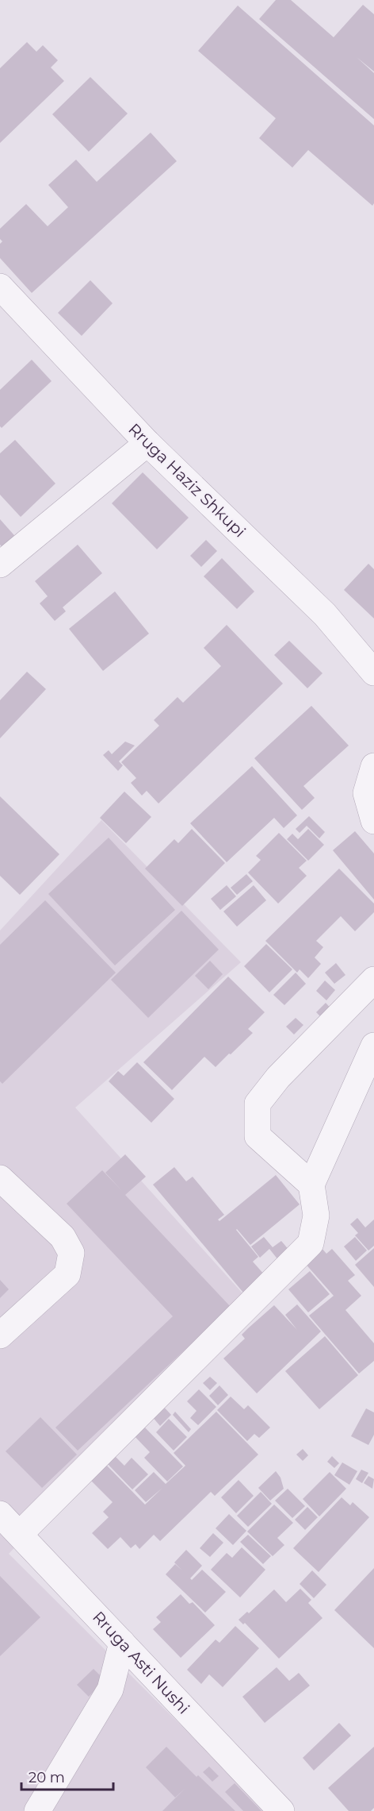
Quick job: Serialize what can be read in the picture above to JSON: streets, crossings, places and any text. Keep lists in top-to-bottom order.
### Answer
{
  "streets": {
    "street": ["Rruga Haziz Shkupi", "Rruga Asti Nushi"]
  },
  "scale_bar": "20 m"
}
